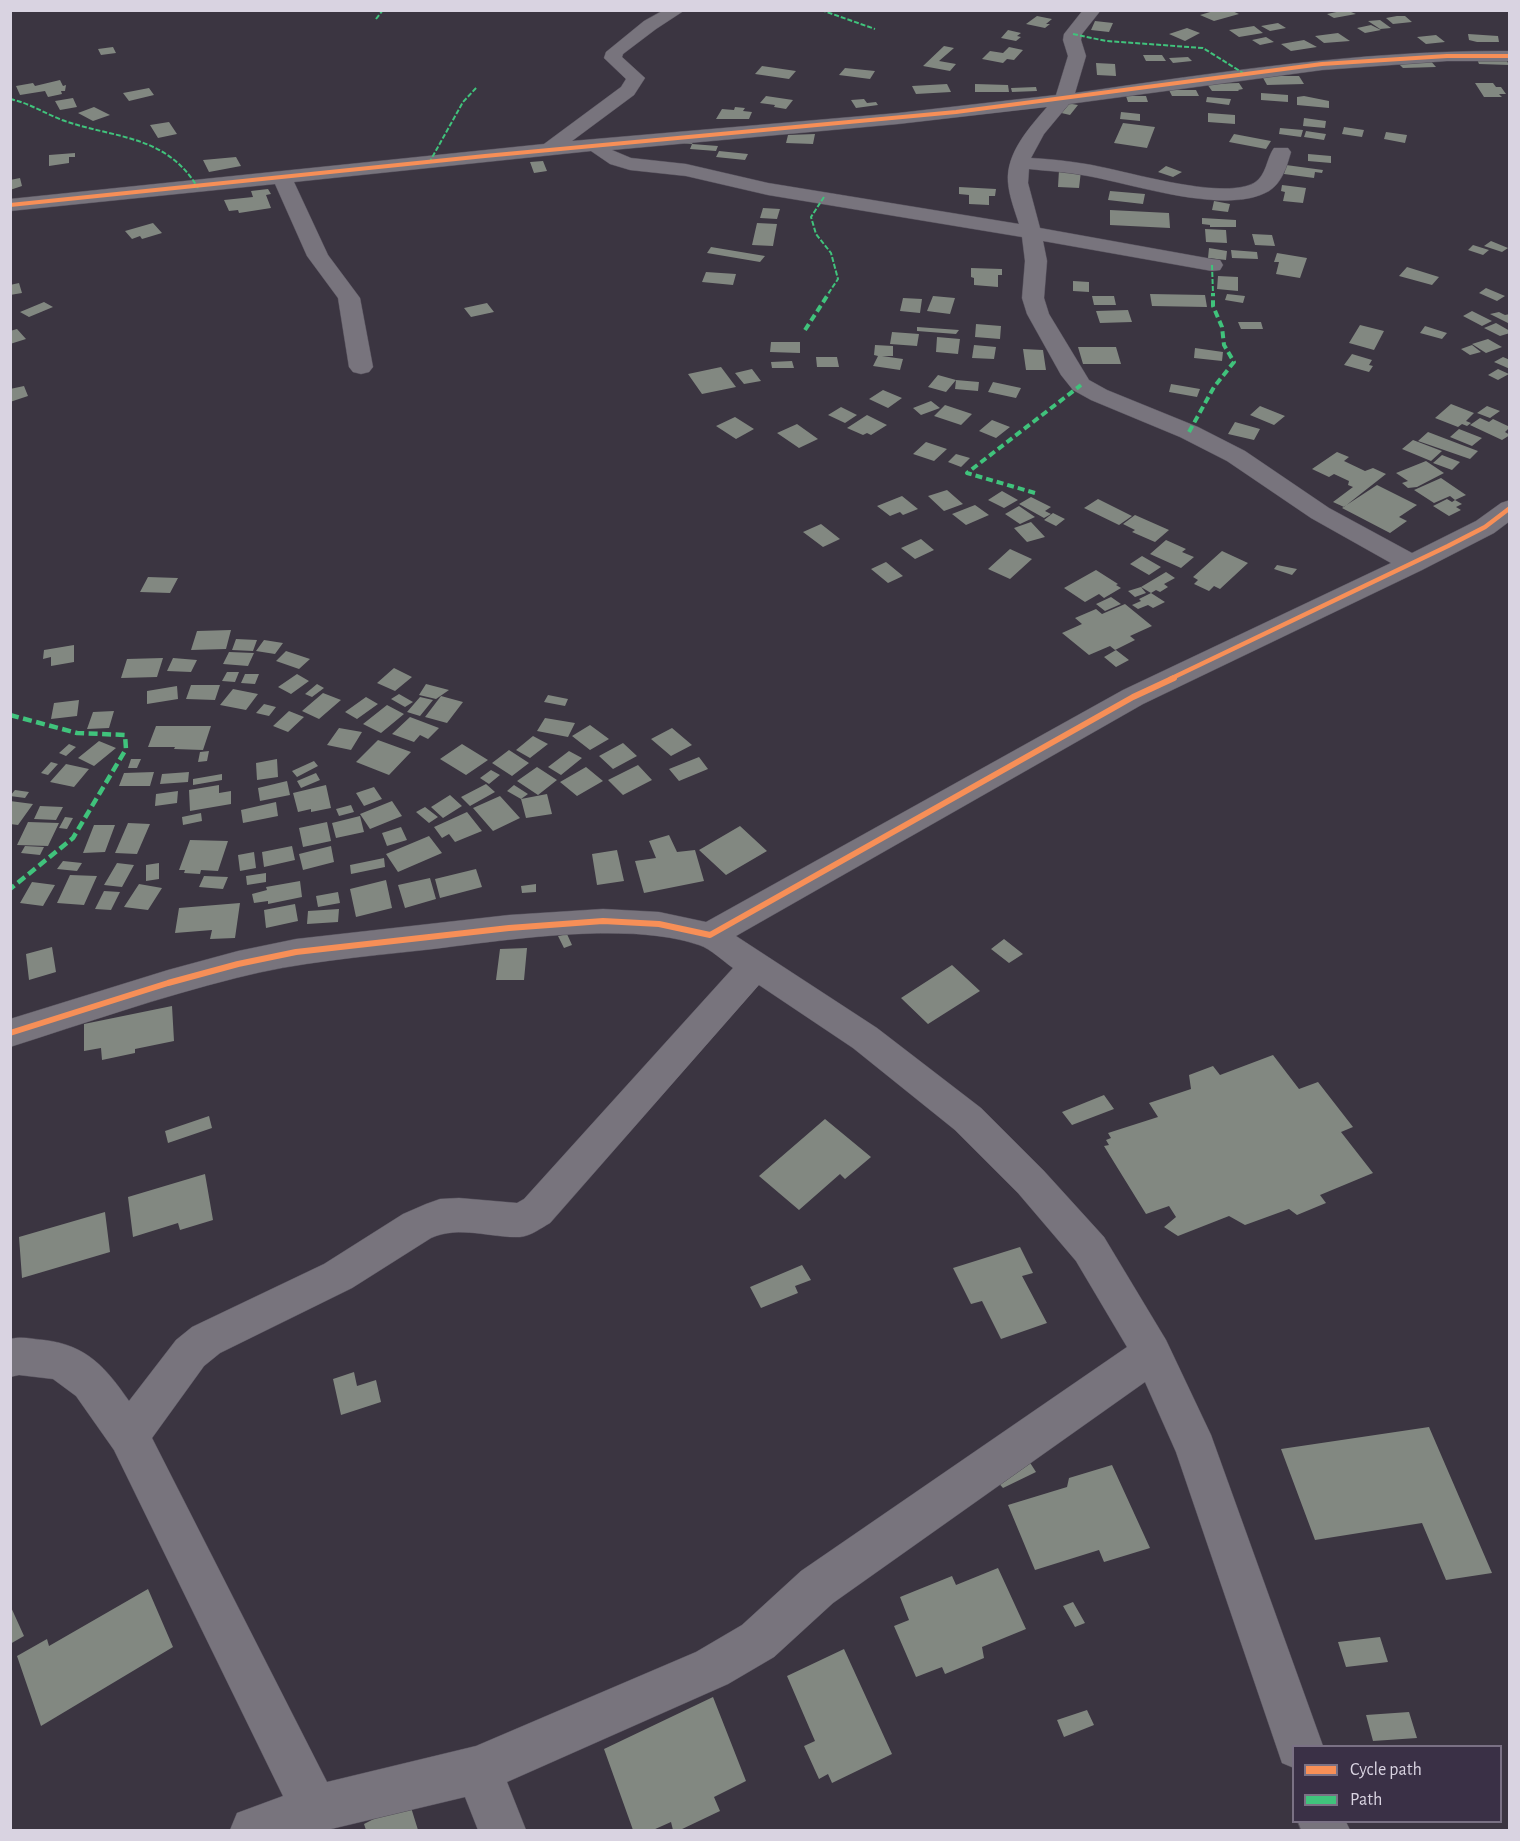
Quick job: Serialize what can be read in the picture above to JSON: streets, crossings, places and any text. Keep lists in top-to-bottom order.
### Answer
{
  "legend": ["Cycle path", "Path"]
}
